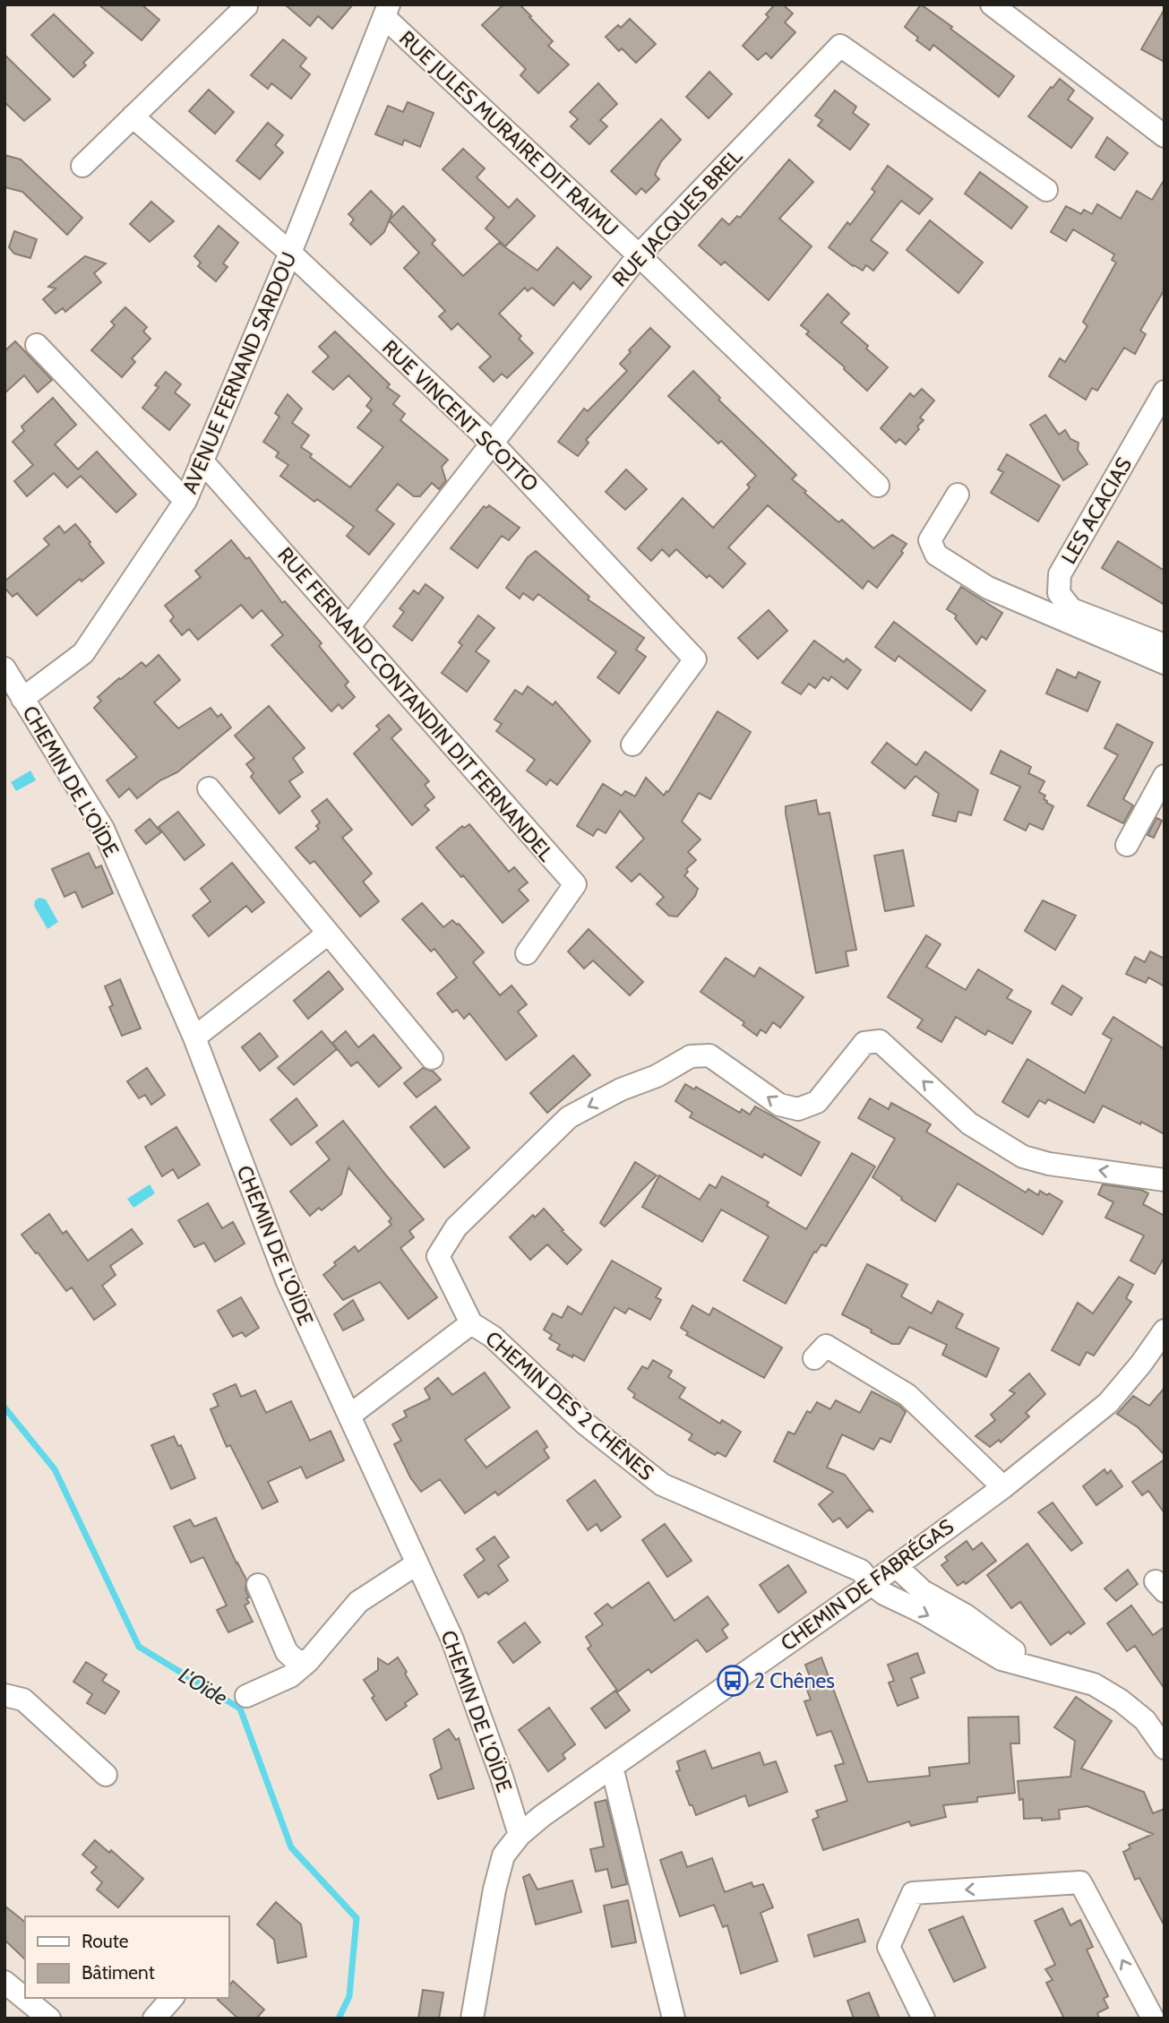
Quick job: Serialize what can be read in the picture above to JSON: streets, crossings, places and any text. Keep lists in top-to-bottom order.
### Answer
{
  "streets": {
    "street": [
      "RUE JULES MURAIRE DIT RAIMU",
      "RUE JACQUES BREL",
      "AVENUE FERNAND SARDOU",
      "RUE VINCENT SCOTTO",
      "LES ACACIAS",
      "RUE FERNAND CONTANDIN DIT FERNANDEL",
      "CHEMIN DE L'OÏDE",
      "CHEMIN DES 2 CHÊNES",
      "CHEMIN DE FABRÉGAS"
    ]
  },
  "crossings": [
    ["RUE JULES MURAIRE DIT RAIMU", "RUE JACQUES BREL"],
    ["RUE JULES MURAIRE DIT RAIMU", "AVENUE FERNAND SARDOU"],
    ["RUE JACQUES BREL", "RUE VINCENT SCOTTO"],
    ["RUE JACQUES BREL", "RUE FERNAND CONTANDIN DIT FERNANDEL"],
    ["AVENUE FERNAND SARDOU", "RUE VINCENT SCOTTO"],
    ["AVENUE FERNAND SARDOU", "RUE FERNAND CONTANDIN DIT FERNANDEL"],
    ["AVENUE FERNAND SARDOU", "CHEMIN DE L'OÏDE"],
    ["CHEMIN DE L'OÏDE", "CHEMIN DES 2 CHÊNES"],
    ["CHEMIN DE L'OÏDE", "CHEMIN DE FABRÉGAS"],
    ["CHEMIN DES 2 CHÊNES", "CHEMIN DE FABRÉGAS"]
  ],
  "water": ["L'Oïde"],
  "places": {
    "bus stop": ["2 Chênes"]
  },
  "legend": ["Route", "Bâtiment"]
}
